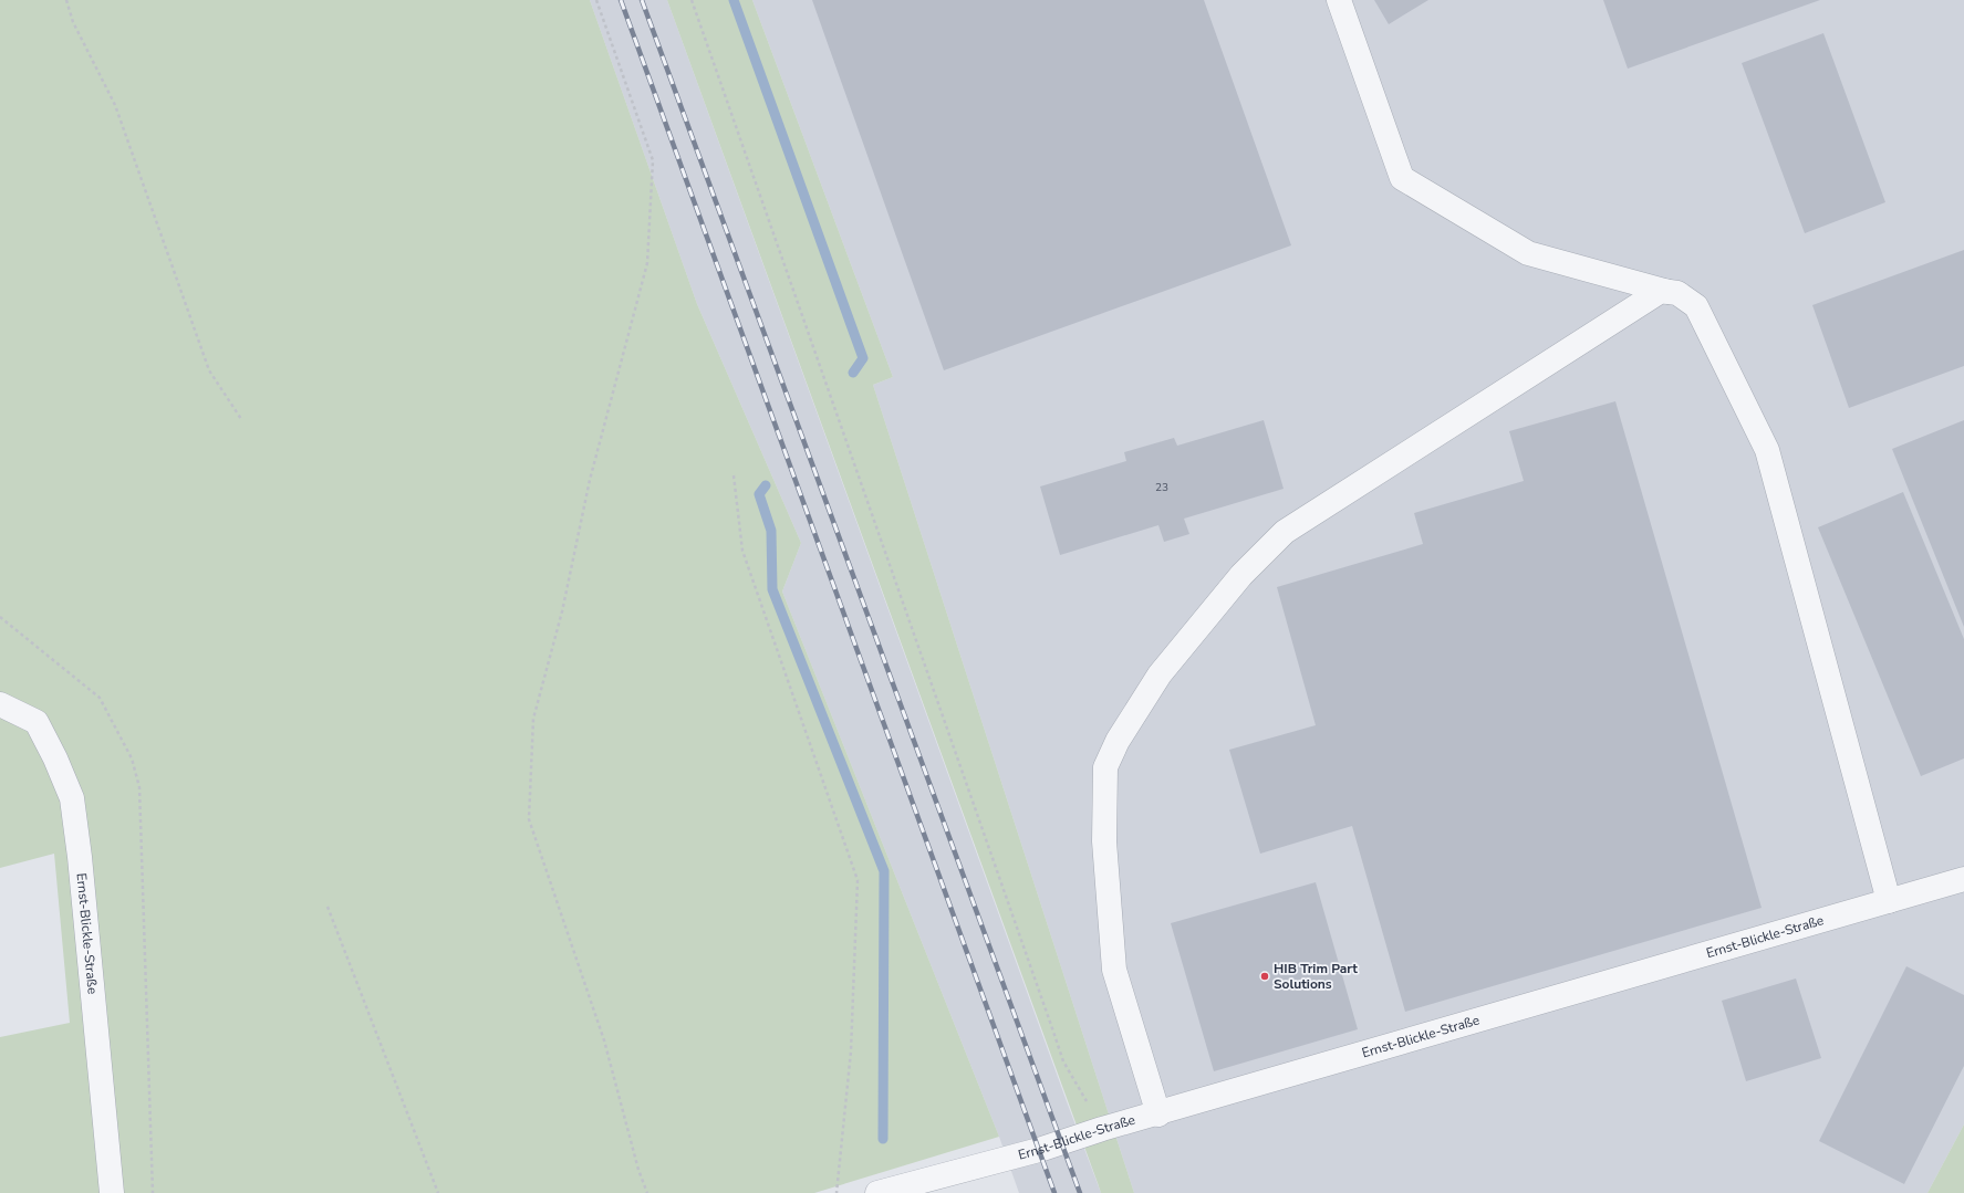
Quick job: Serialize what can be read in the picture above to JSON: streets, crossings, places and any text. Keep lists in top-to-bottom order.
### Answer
{
  "streets": {
    "street": ["Ernst-Blickle-Straße"]
  },
  "places": ["HIB Trim Part Solutions"],
  "house_numbers": ["23"]
}
